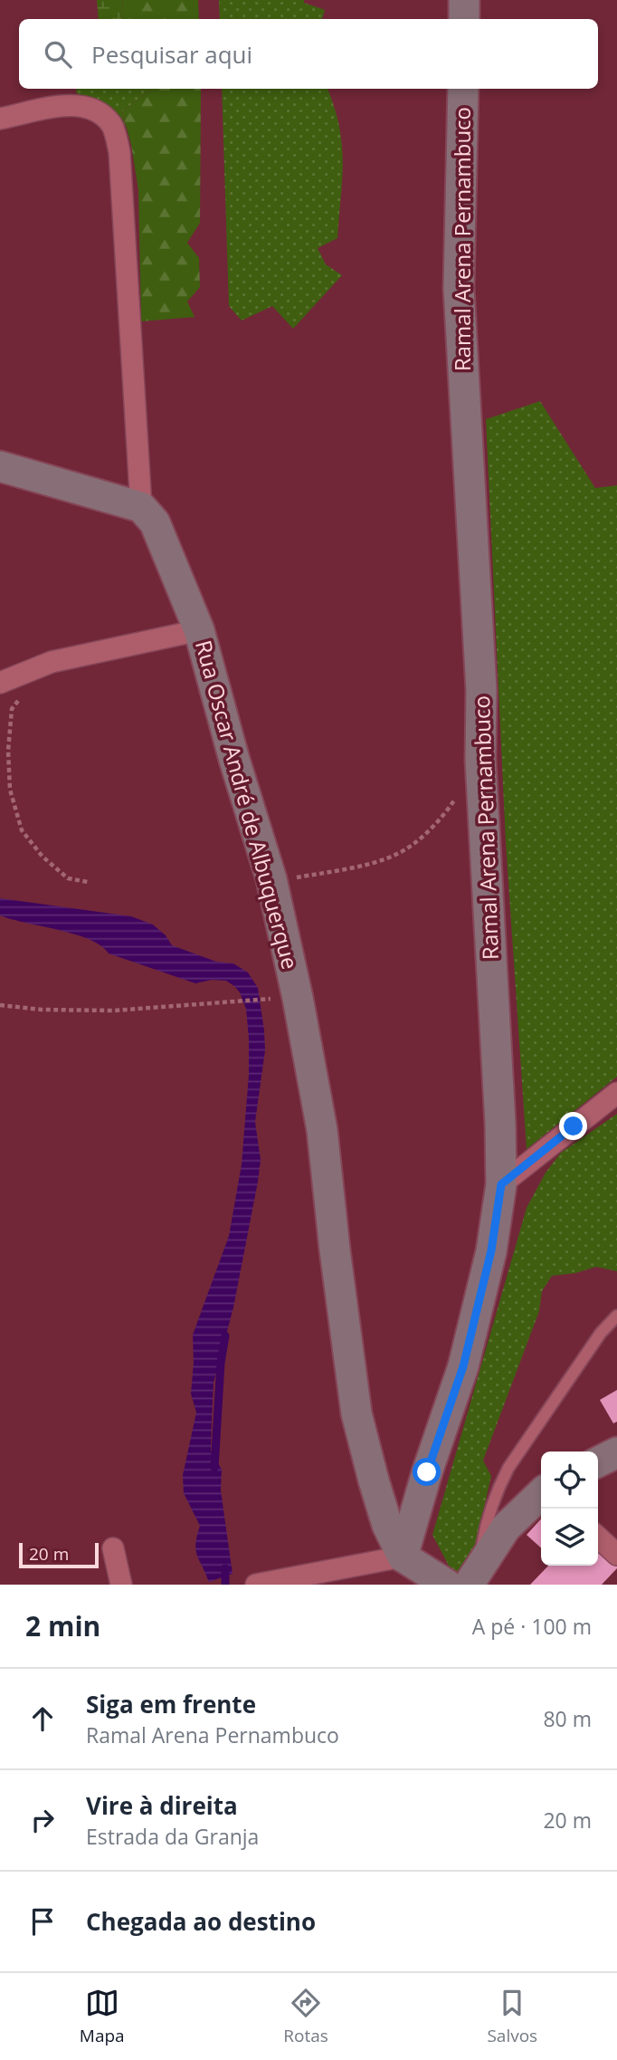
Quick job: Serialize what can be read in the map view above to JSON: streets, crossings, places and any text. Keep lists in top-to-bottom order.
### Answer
{
  "streets": {
    "main road": ["Ramal Arena Pernambuco", "Rua Oscar André de Albuquerque"]
  },
  "crossings": [
    ["Ramal Arena Pernambuco", "Rua Oscar André de Albuquerque"]
  ],
  "scale_bar": "20 m",
  "page": {
    "search": "Pesquisar aqui",
    "scale": "20 m",
    "heading": ["2 min", "A pé · 100 m"],
    "list": [
      ["Siga em frente", "Ramal Arena Pernambuco", "80 m"],
      ["Vire à direita", "Estrada da Granja", "20 m"],
      "Chegada ao destino"
    ],
    "nav": ["Mapa", "Rotas", "Salvos"]
  }
}
